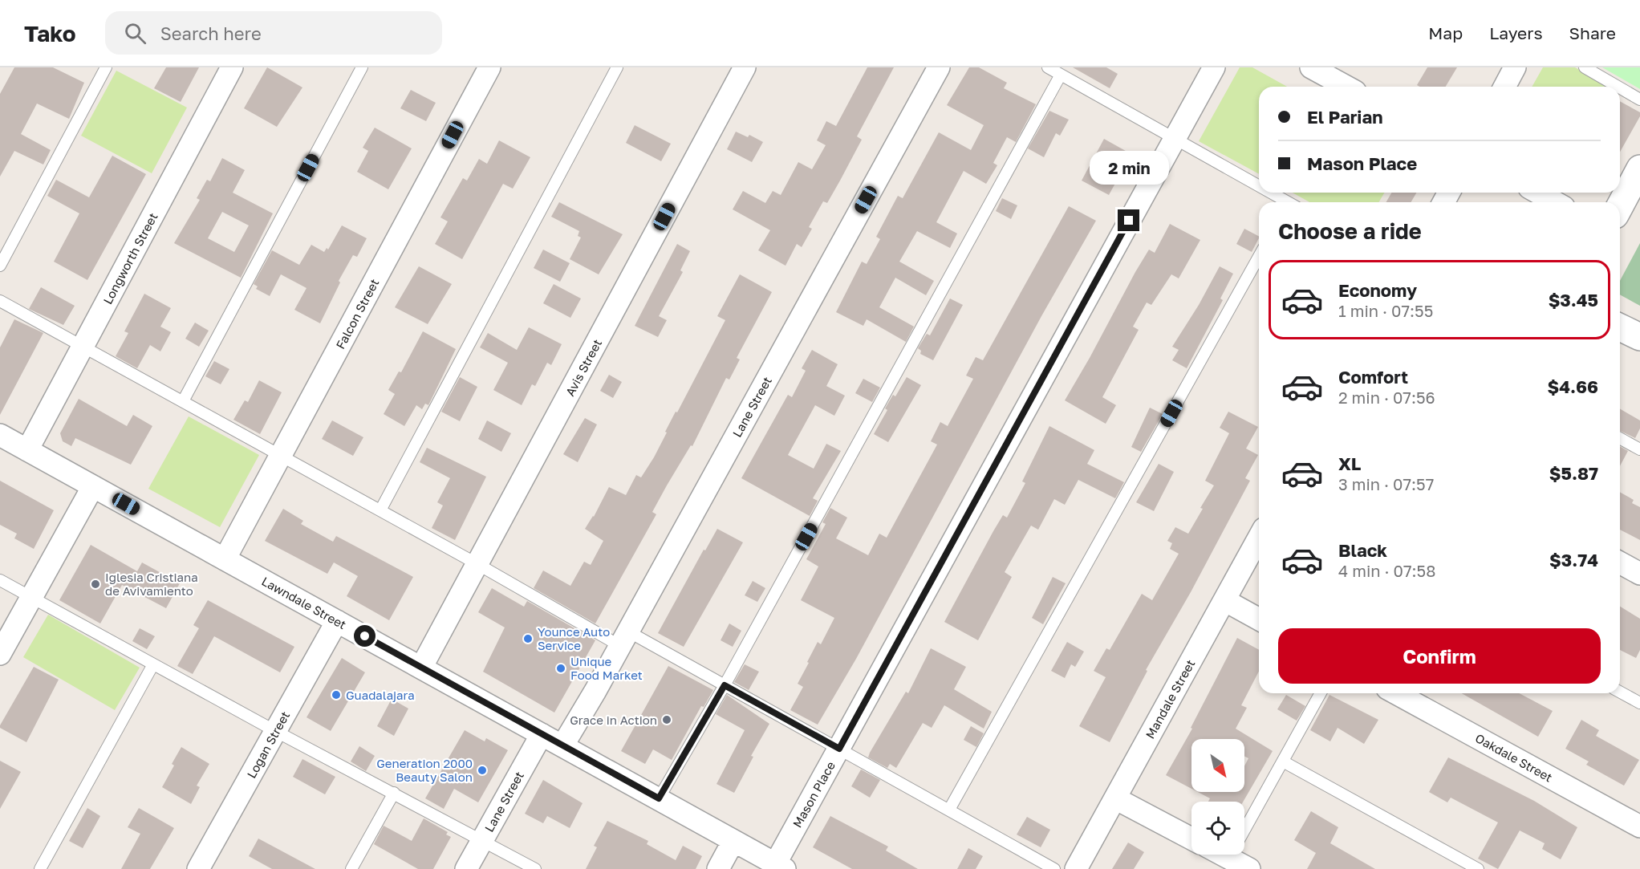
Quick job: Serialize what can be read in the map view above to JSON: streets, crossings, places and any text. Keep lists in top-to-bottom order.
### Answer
{
  "streets": {
    "street": [
      "Longworth Street",
      "Falcon Street",
      "Avis Street",
      "Lane Street",
      "Lawndale Street",
      "Mandale Street",
      "Logan Street",
      "Oakdale Street",
      "Mason Place"
    ]
  },
  "crossings": [
    ["Longworth Street", "Lawndale Street"],
    ["Falcon Street", "Lawndale Street"],
    ["Avis Street", "Lawndale Street"],
    ["Lane Street", "Lawndale Street"],
    ["Lawndale Street", "Logan Street"],
    ["Lawndale Street", "Mason Place"]
  ],
  "places": [
    "Iglesia Cristiana de Avivamiento",
    "Younce Auto Service",
    "Unique Food Market",
    "Guadalajara",
    "Grace in Action",
    "Generation 2000 Beauty Salon"
  ],
  "north": "bottom right",
  "page": {
    "header": "Tako",
    "search": "Search here",
    "nav": ["Map", "Layers", "Share"],
    "banner": ["El Parian", "Mason Place"],
    "bubble": "2 min",
    "heading": "Choose a ride",
    "list": [
      {
        "name": "Economy",
        "note": "1 min · 07:55",
        "value": "$3.45"
      },
      {
        "name": "Comfort",
        "note": "2 min · 07:56",
        "value": "$4.66"
      },
      {
        "name": "XL",
        "note": "3 min · 07:57",
        "value": "$5.87"
      },
      {
        "name": "Black",
        "note": "4 min · 07:58",
        "value": "$3.74"
      }
    ],
    "buttons": "Confirm"
  }
}
